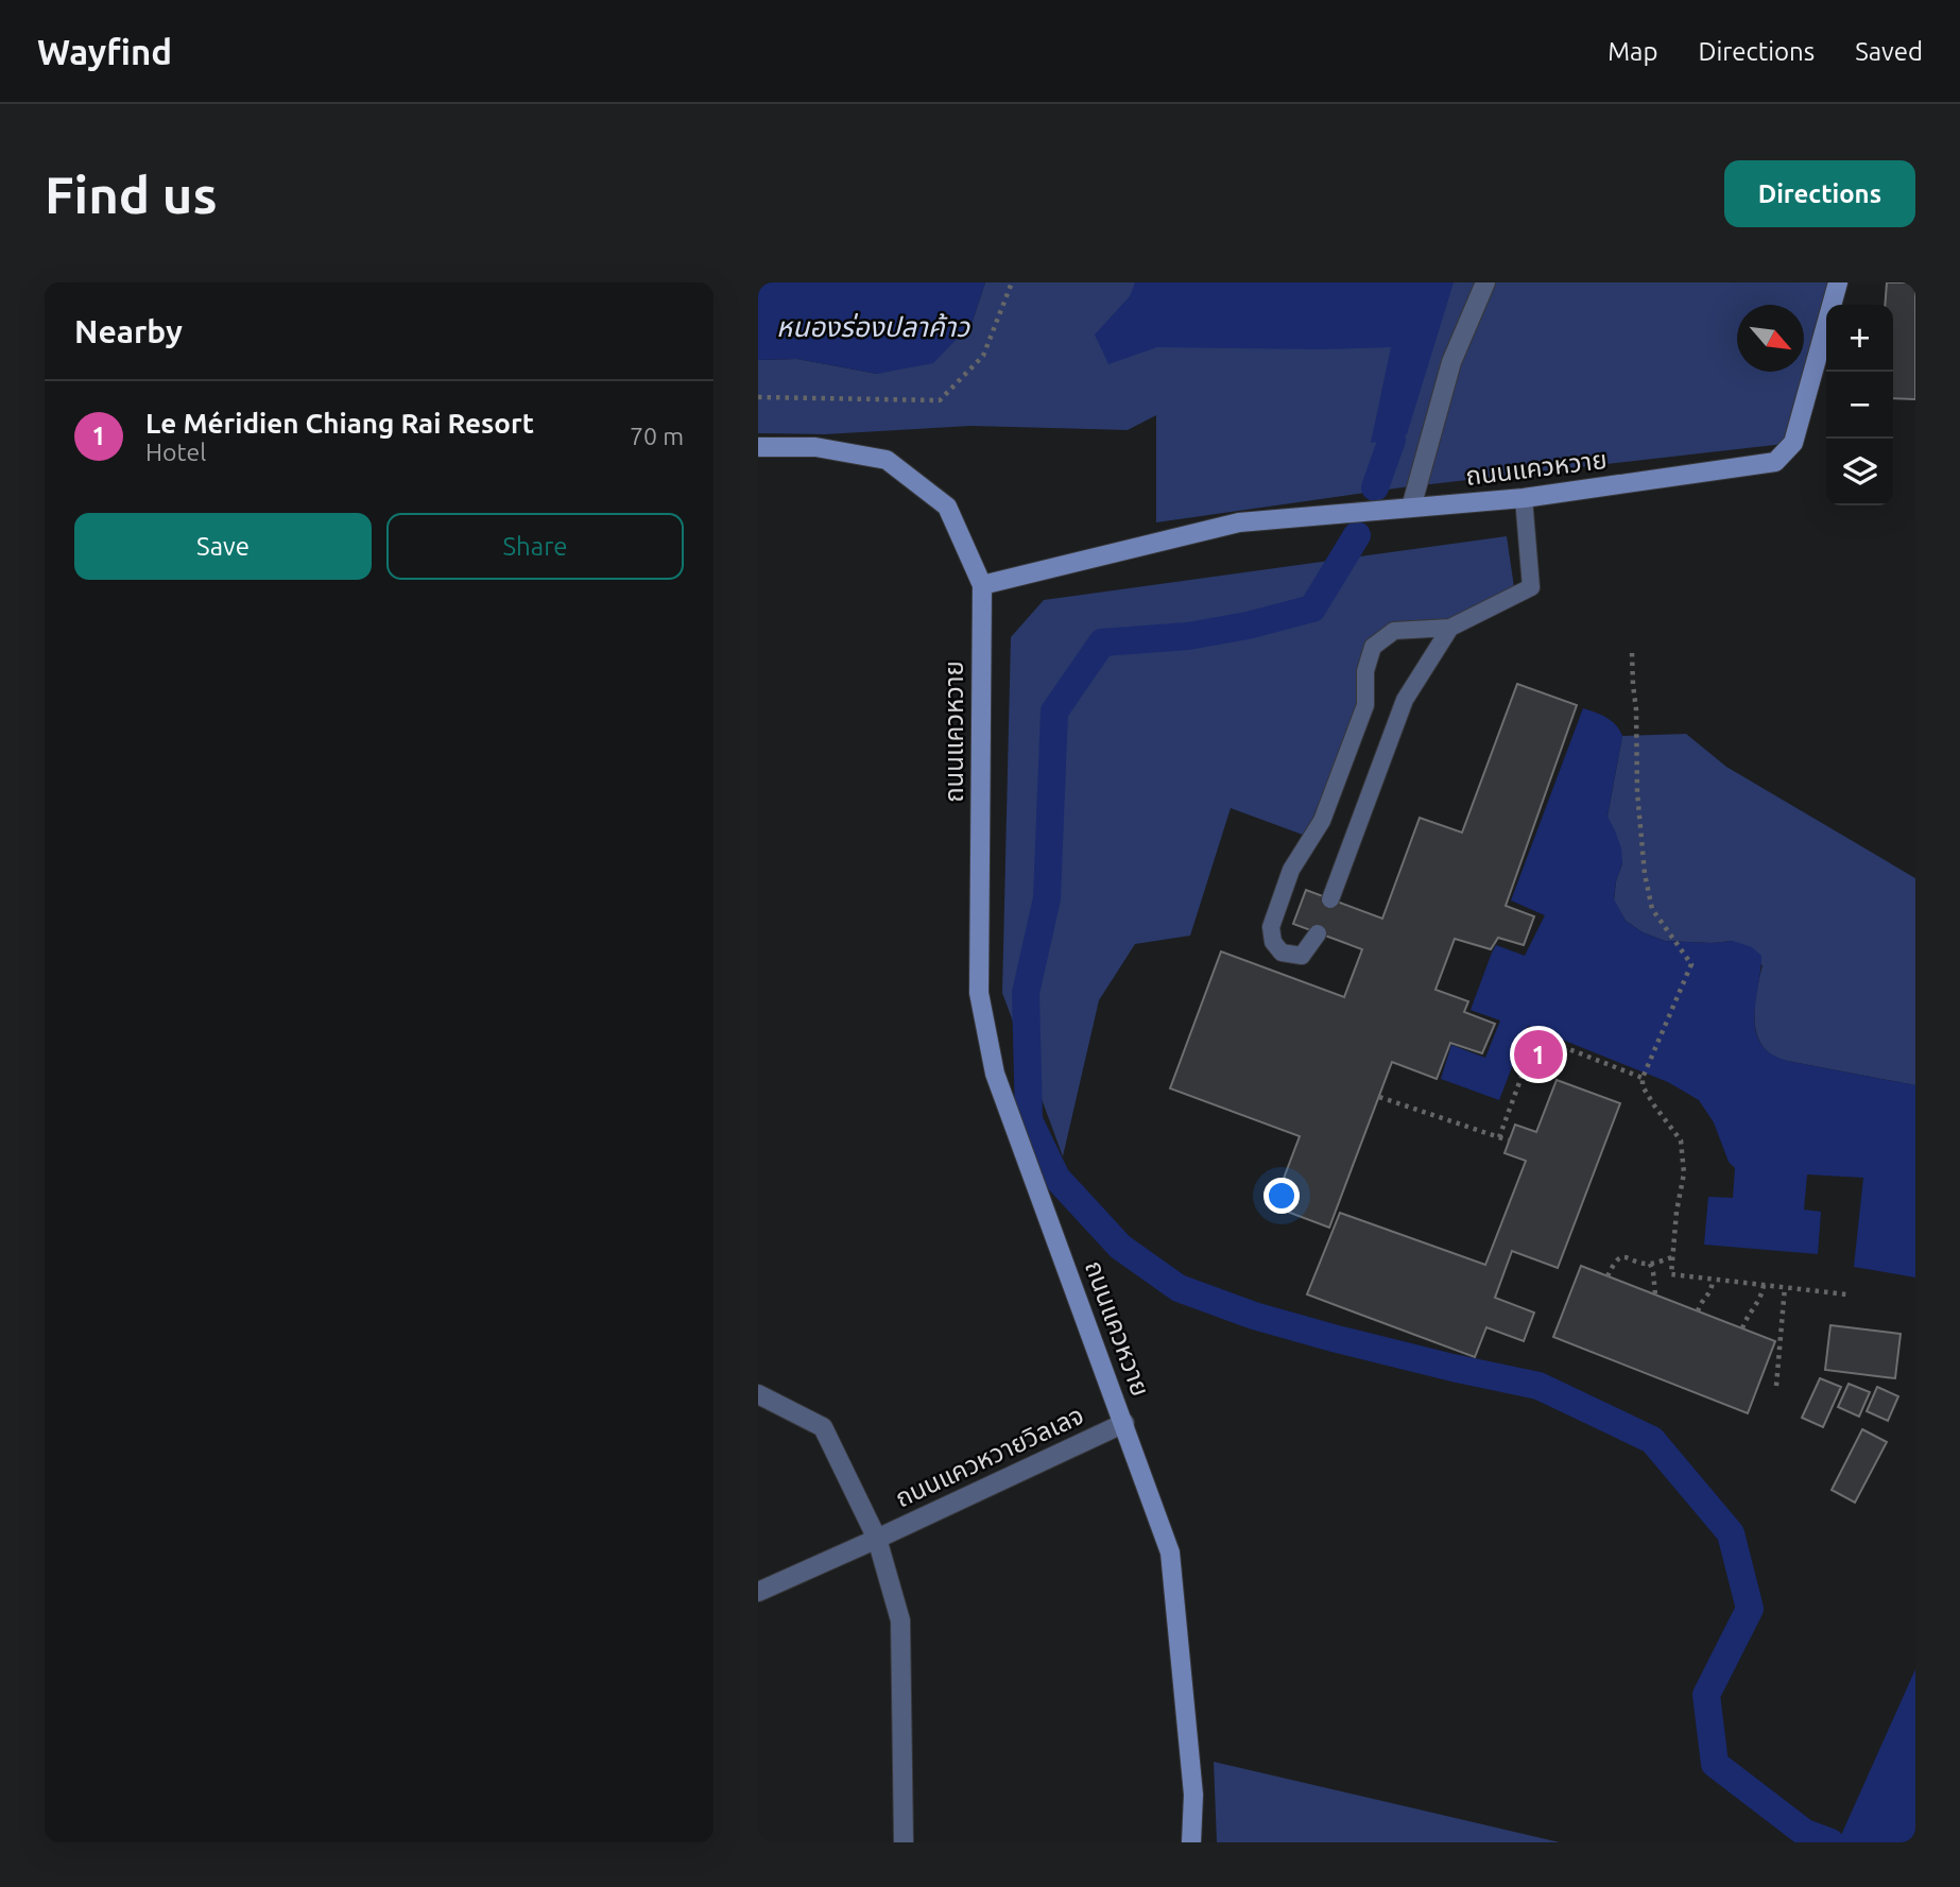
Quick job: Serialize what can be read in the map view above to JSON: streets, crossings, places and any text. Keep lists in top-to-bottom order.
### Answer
{
  "streets": {
    "street": ["ถนนแควหวาย", "ถนนแควหวายวิลเลจ"]
  },
  "crossings": [
    ["ถนนแควหวาย", "ถนนแควหวายวิลเลจ"]
  ],
  "water": ["หนองร่องปลาค้าว"],
  "north": "bottom right",
  "page": {
    "header": "Wayfind",
    "nav": ["Map", "Directions", "Saved"],
    "buttons": [
      "Directions",
      ["Save", "Share"]
    ],
    "title": "Find us",
    "heading": "Nearby",
    "map_buttons": ["+", "−"],
    "list": [
      {
        "mark": "1",
        "name": "Le Méridien Chiang Rai Resort",
        "note": "Hotel",
        "value": "70 m"
      }
    ],
    "pins": "1"
  }
}
